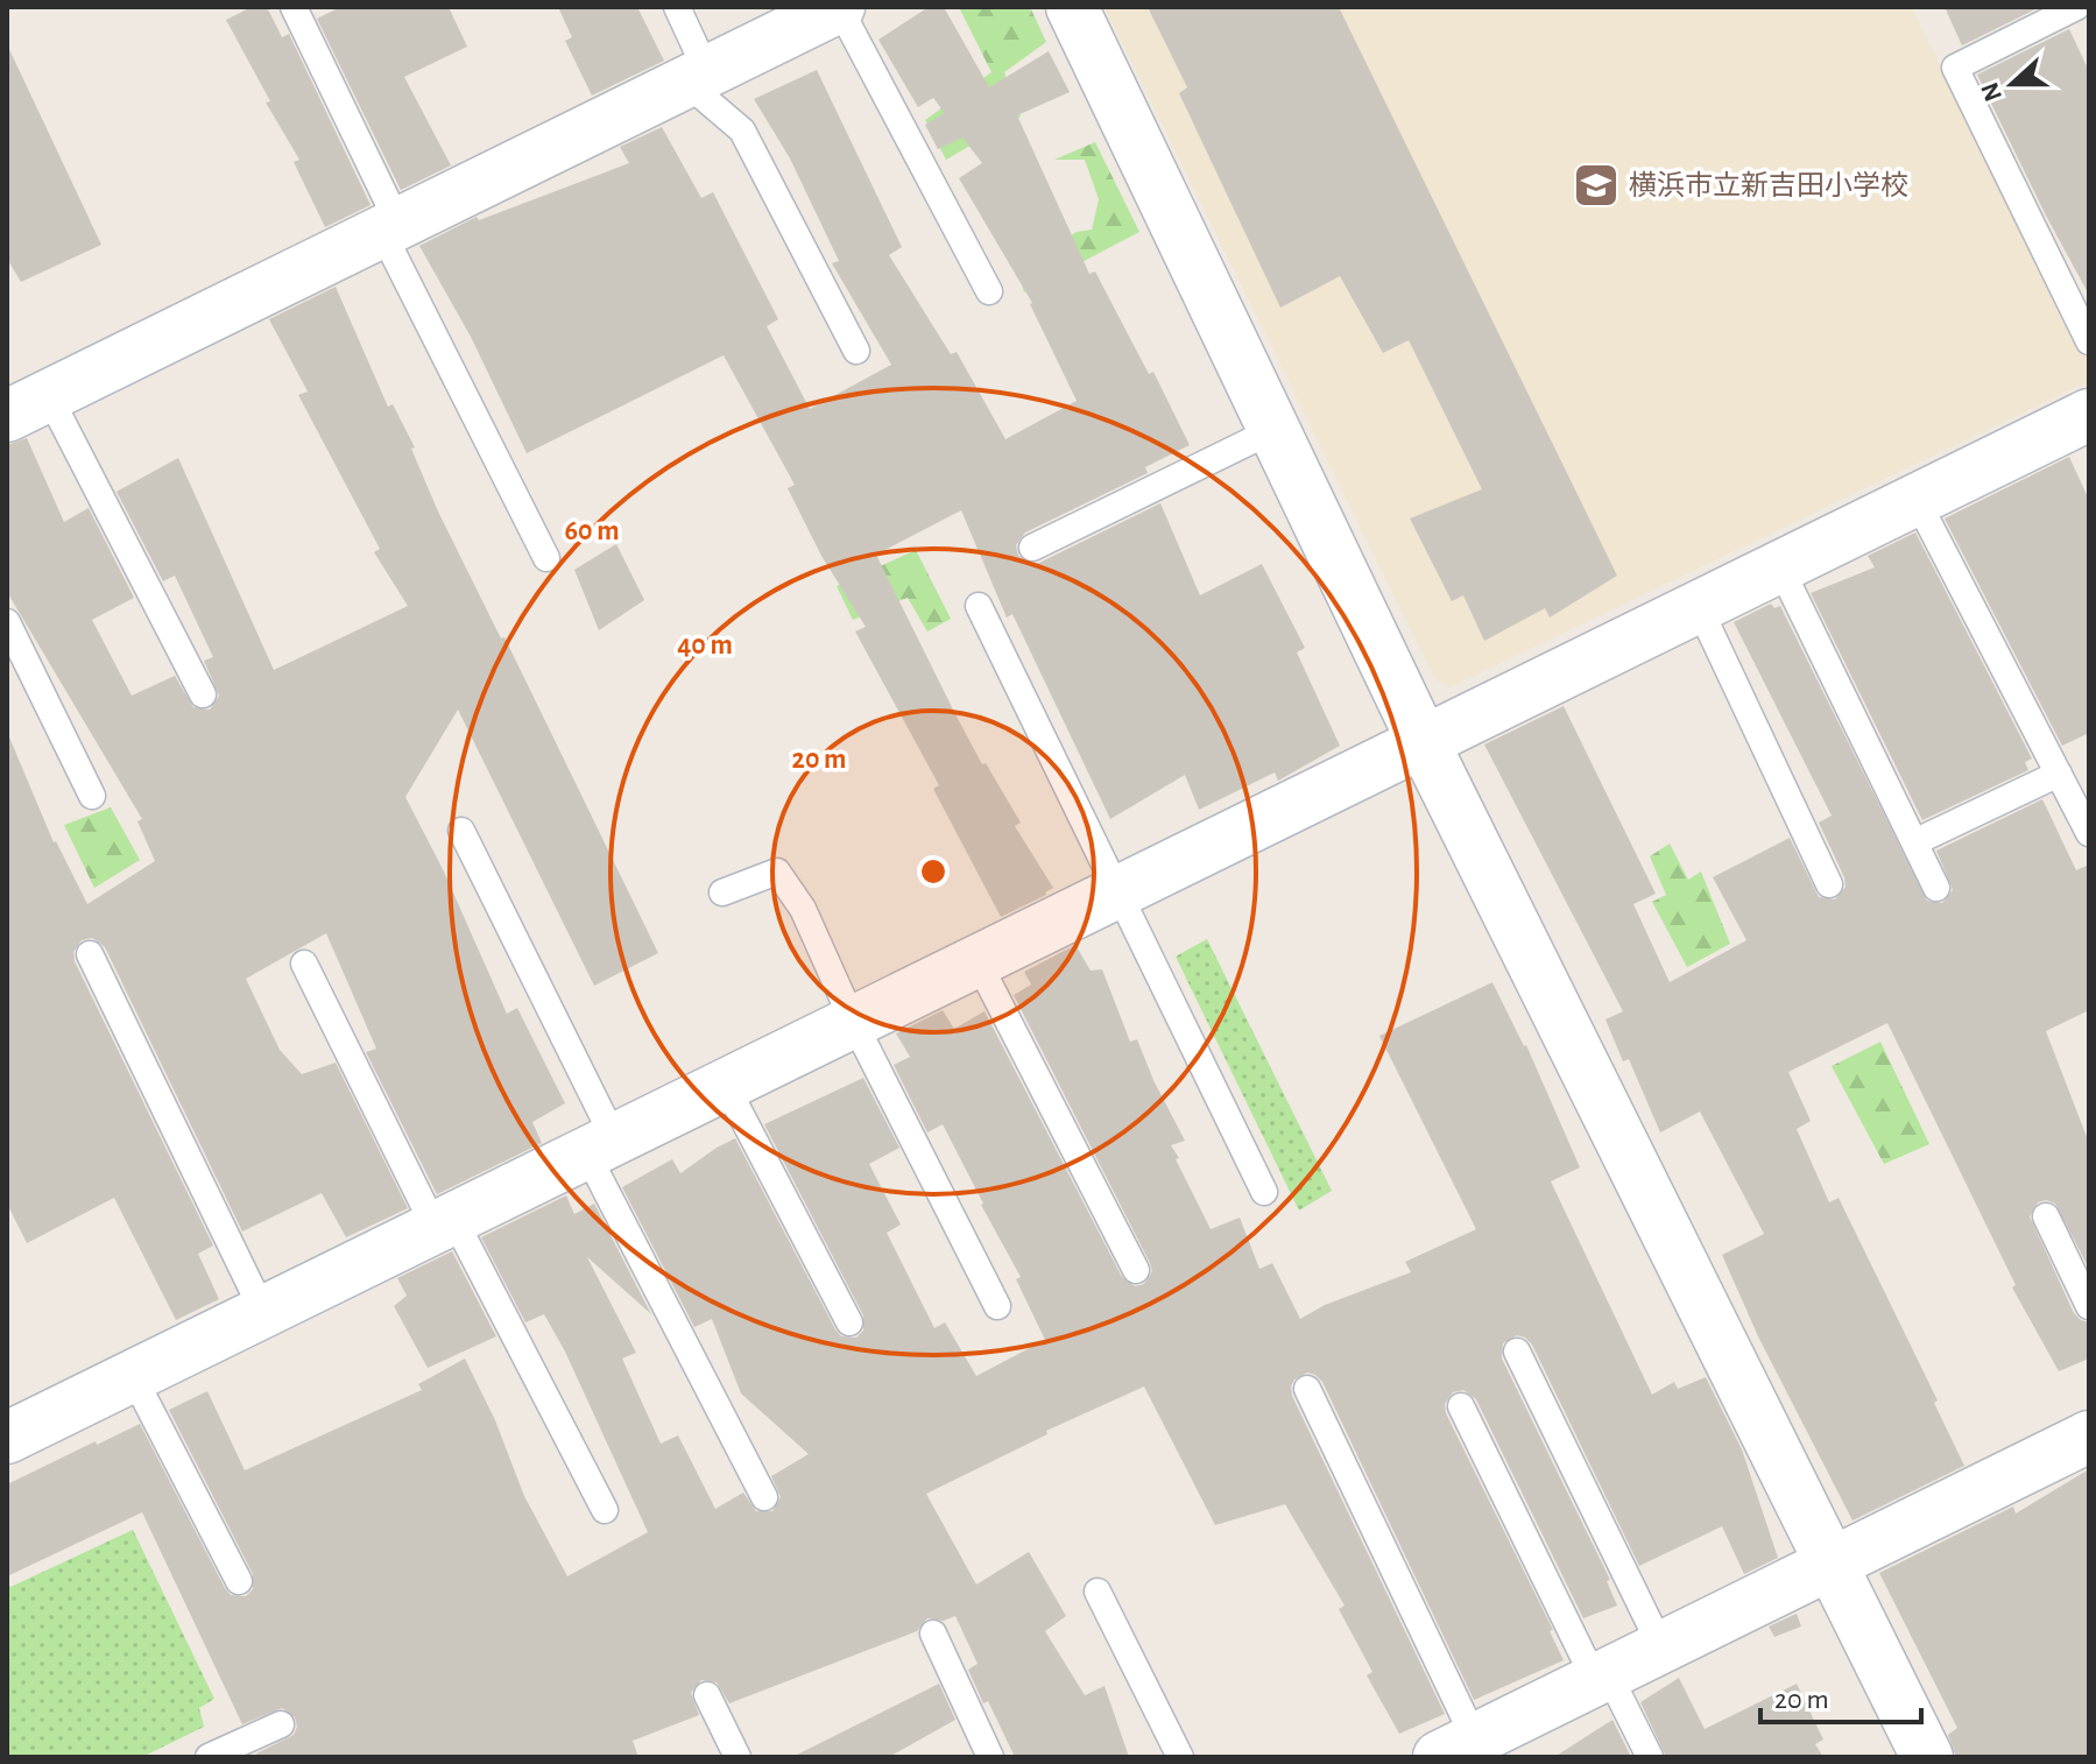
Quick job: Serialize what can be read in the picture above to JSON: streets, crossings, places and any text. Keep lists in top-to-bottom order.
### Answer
{
  "places": {
    "school or university": ["横浜市立新吉田小学校"]
  },
  "scale_bar": "20 m",
  "north": "left",
  "rings": ["60 m", "40 m", "20 m"]
}
